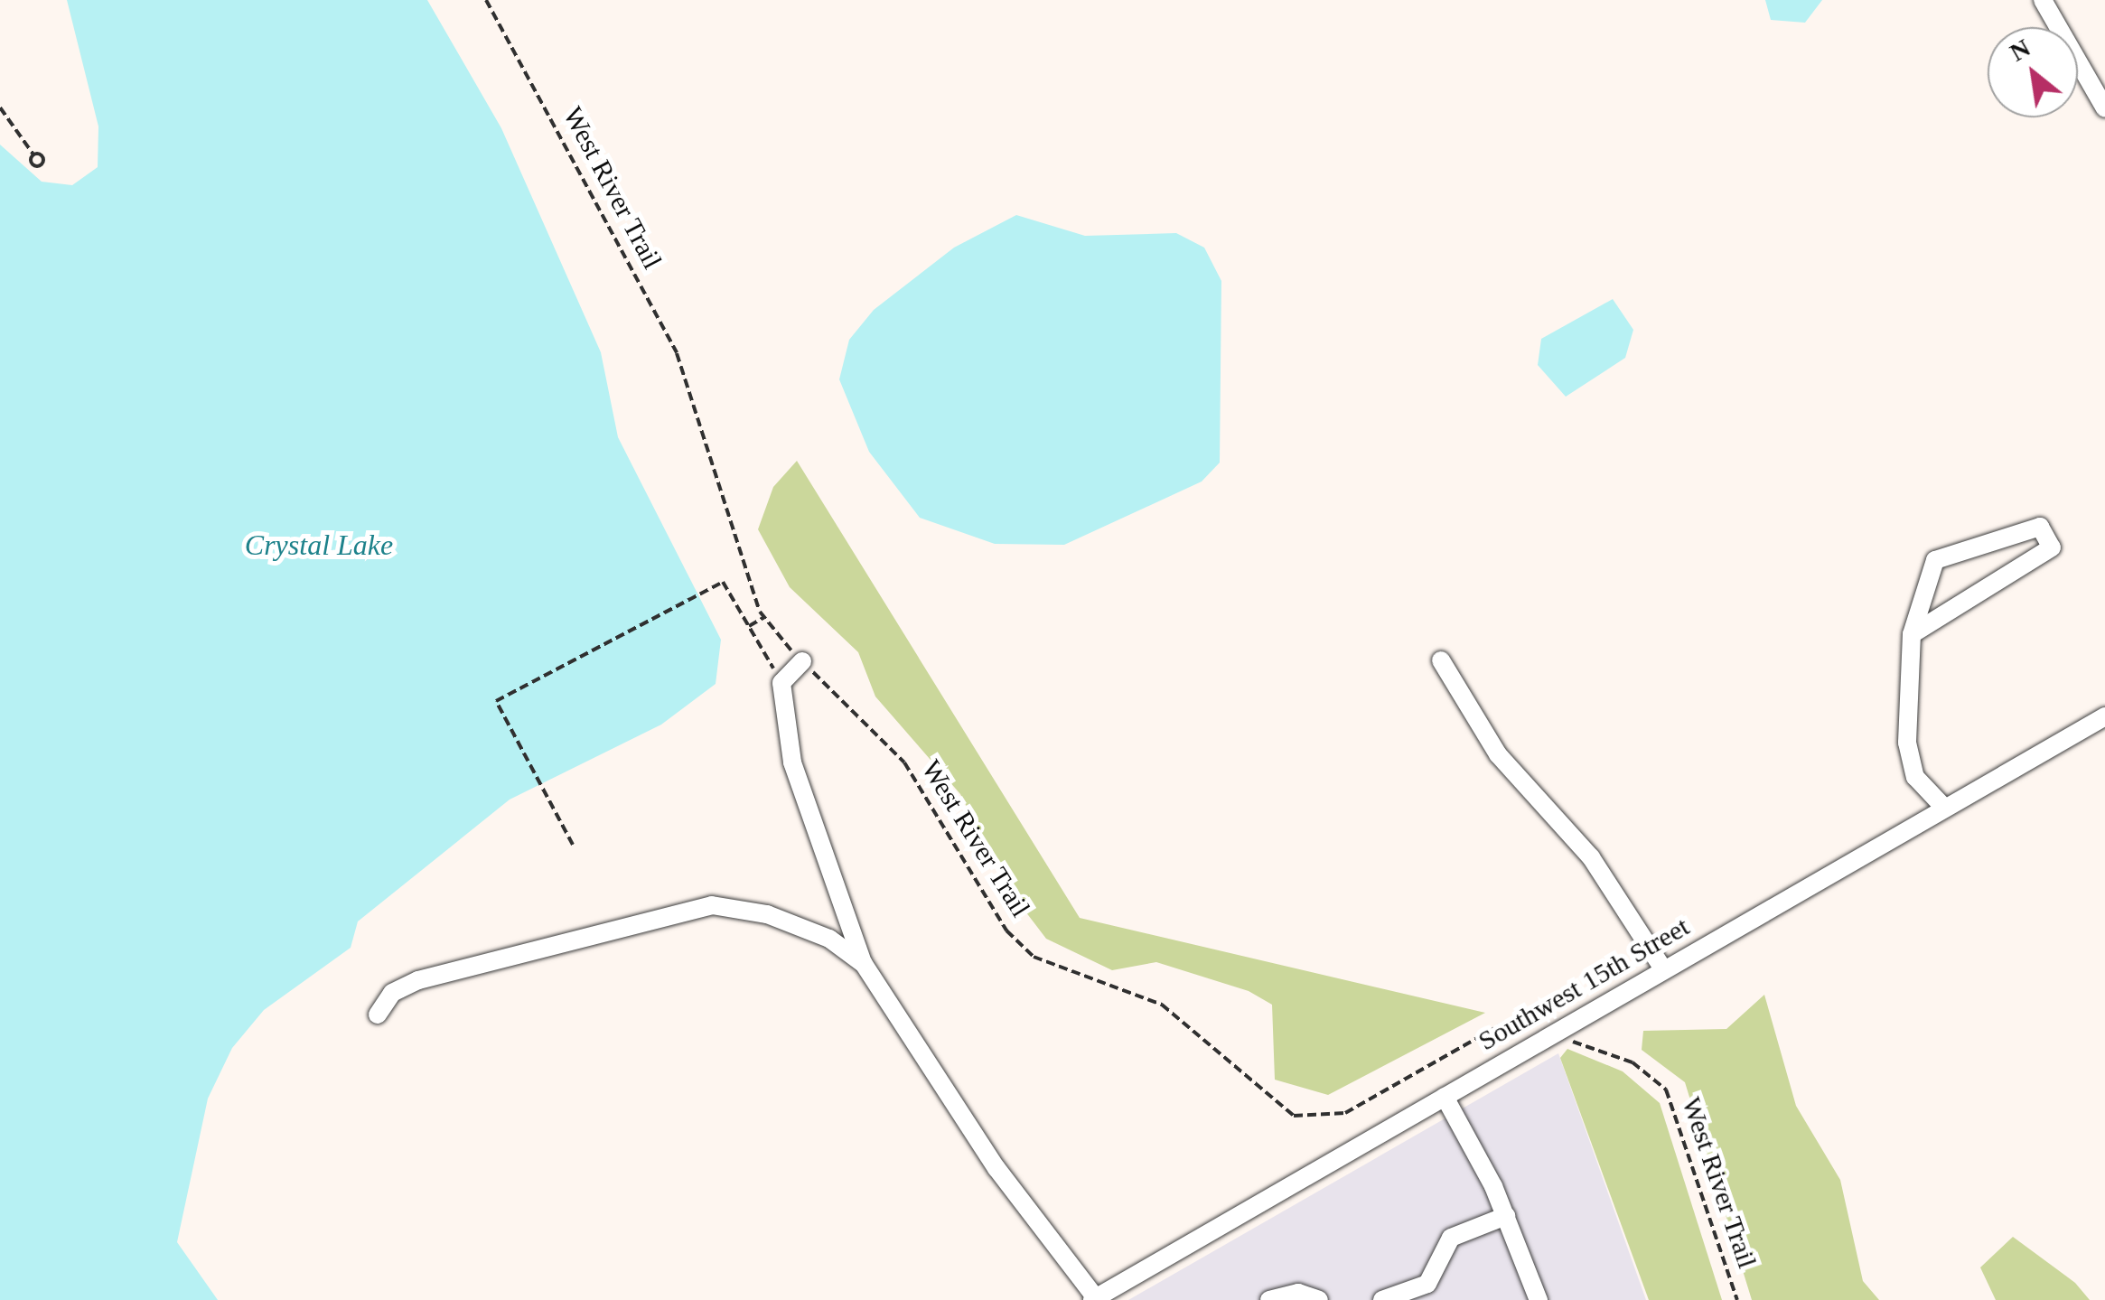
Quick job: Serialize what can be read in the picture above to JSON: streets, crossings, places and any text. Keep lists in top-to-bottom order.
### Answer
{
  "streets": {
    "street": ["Southwest 15th Street"],
    "path": ["West River Trail"]
  },
  "crossings": [
    ["West River Trail", "Southwest 15th Street"]
  ],
  "water": ["Crystal Lake"],
  "north": "top left"
}
